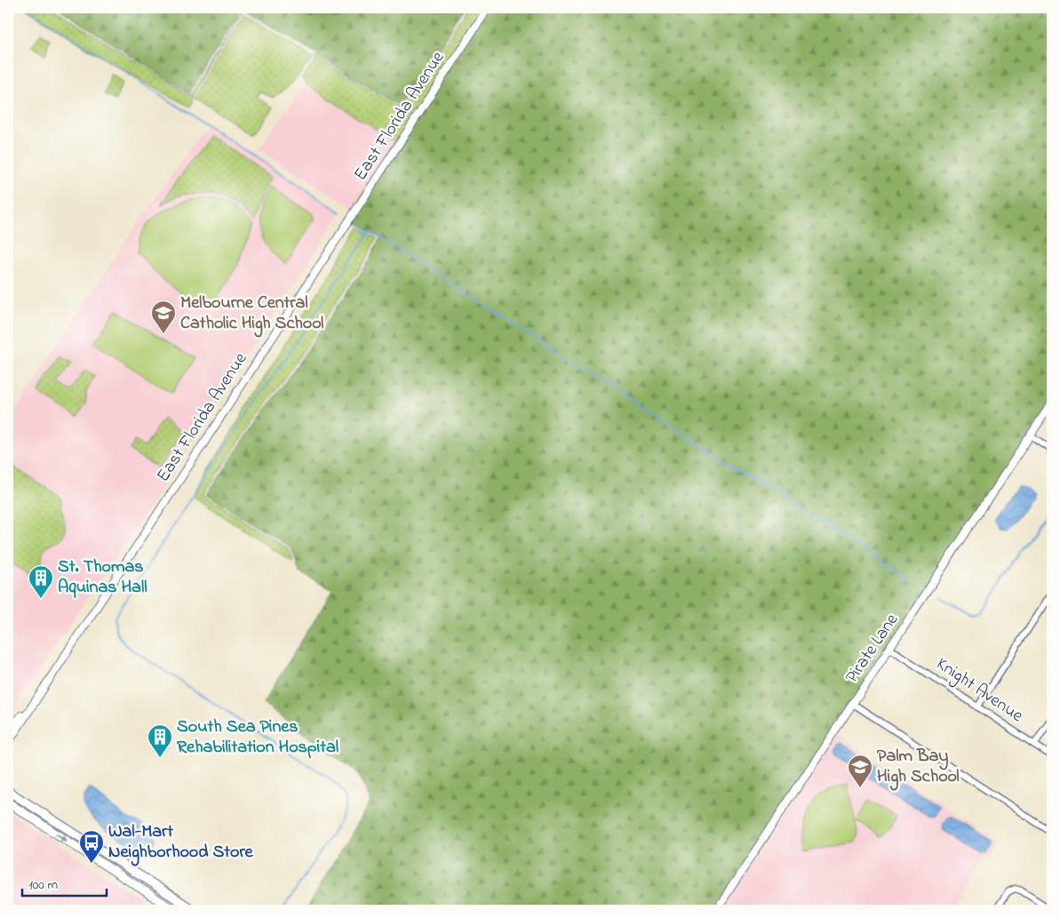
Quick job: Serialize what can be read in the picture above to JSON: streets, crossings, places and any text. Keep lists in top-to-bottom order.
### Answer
{
  "streets": {
    "street": ["East Florida Avenue", "Pirate Lane", "Knight Avenue"]
  },
  "crossings": [
    ["Pirate Lane", "Knight Avenue"]
  ],
  "places": {
    "school or university": ["Melbourne Central Catholic High School", "Palm Bay High School"],
    "building": ["St. Thomas Aquinas Hall", "South Sea Pines Rehabilitation Hospital"],
    "bus stop": ["Wal-Mart Neighborhood Store"]
  },
  "scale_bar": "100 m"
}
